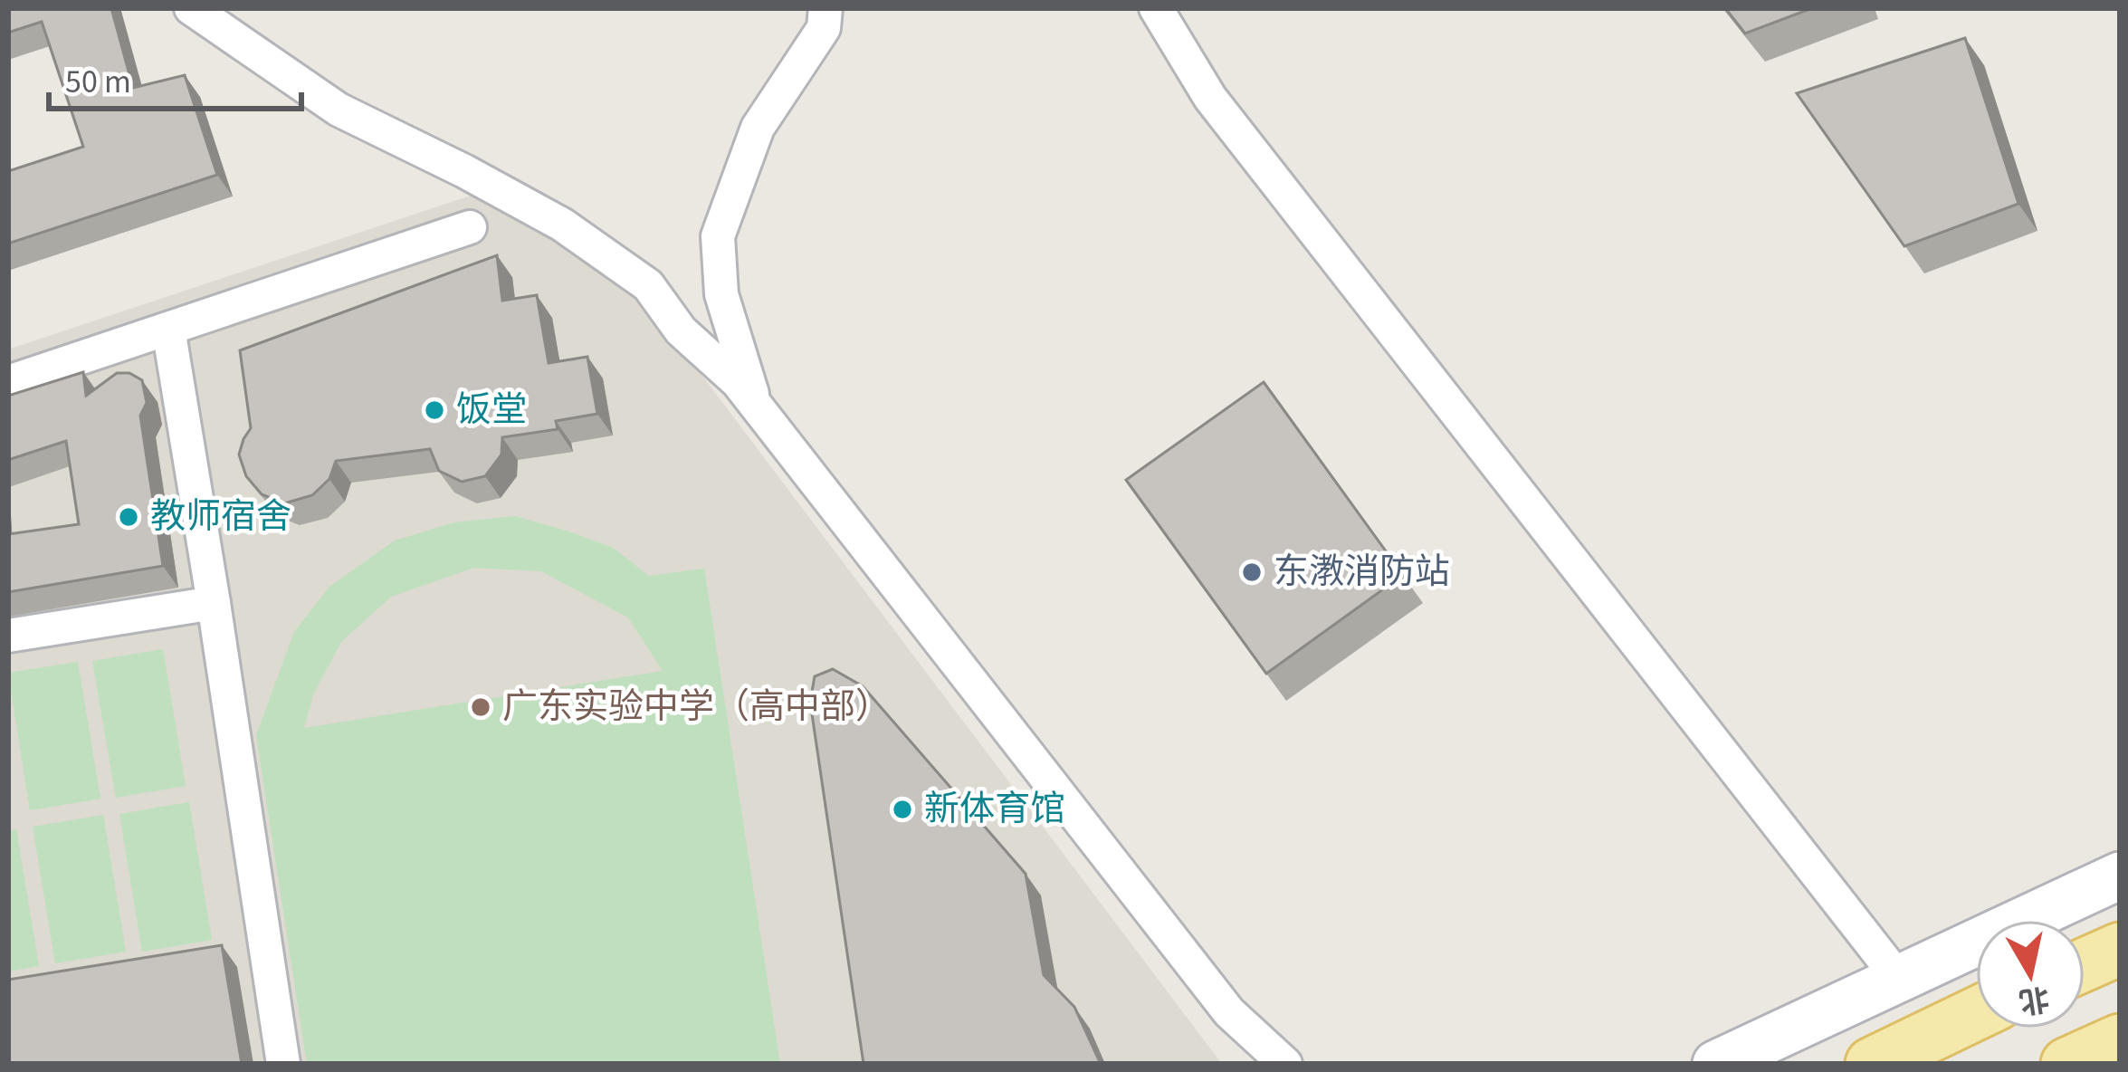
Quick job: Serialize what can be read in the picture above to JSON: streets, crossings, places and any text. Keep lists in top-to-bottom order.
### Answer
{
  "places": [
    "饭堂",
    "教师宿舍",
    "东漖消防站",
    "广东实验中学（高中部）",
    "新体育馆"
  ],
  "scale_bar": "50 m",
  "north": "bottom"
}
